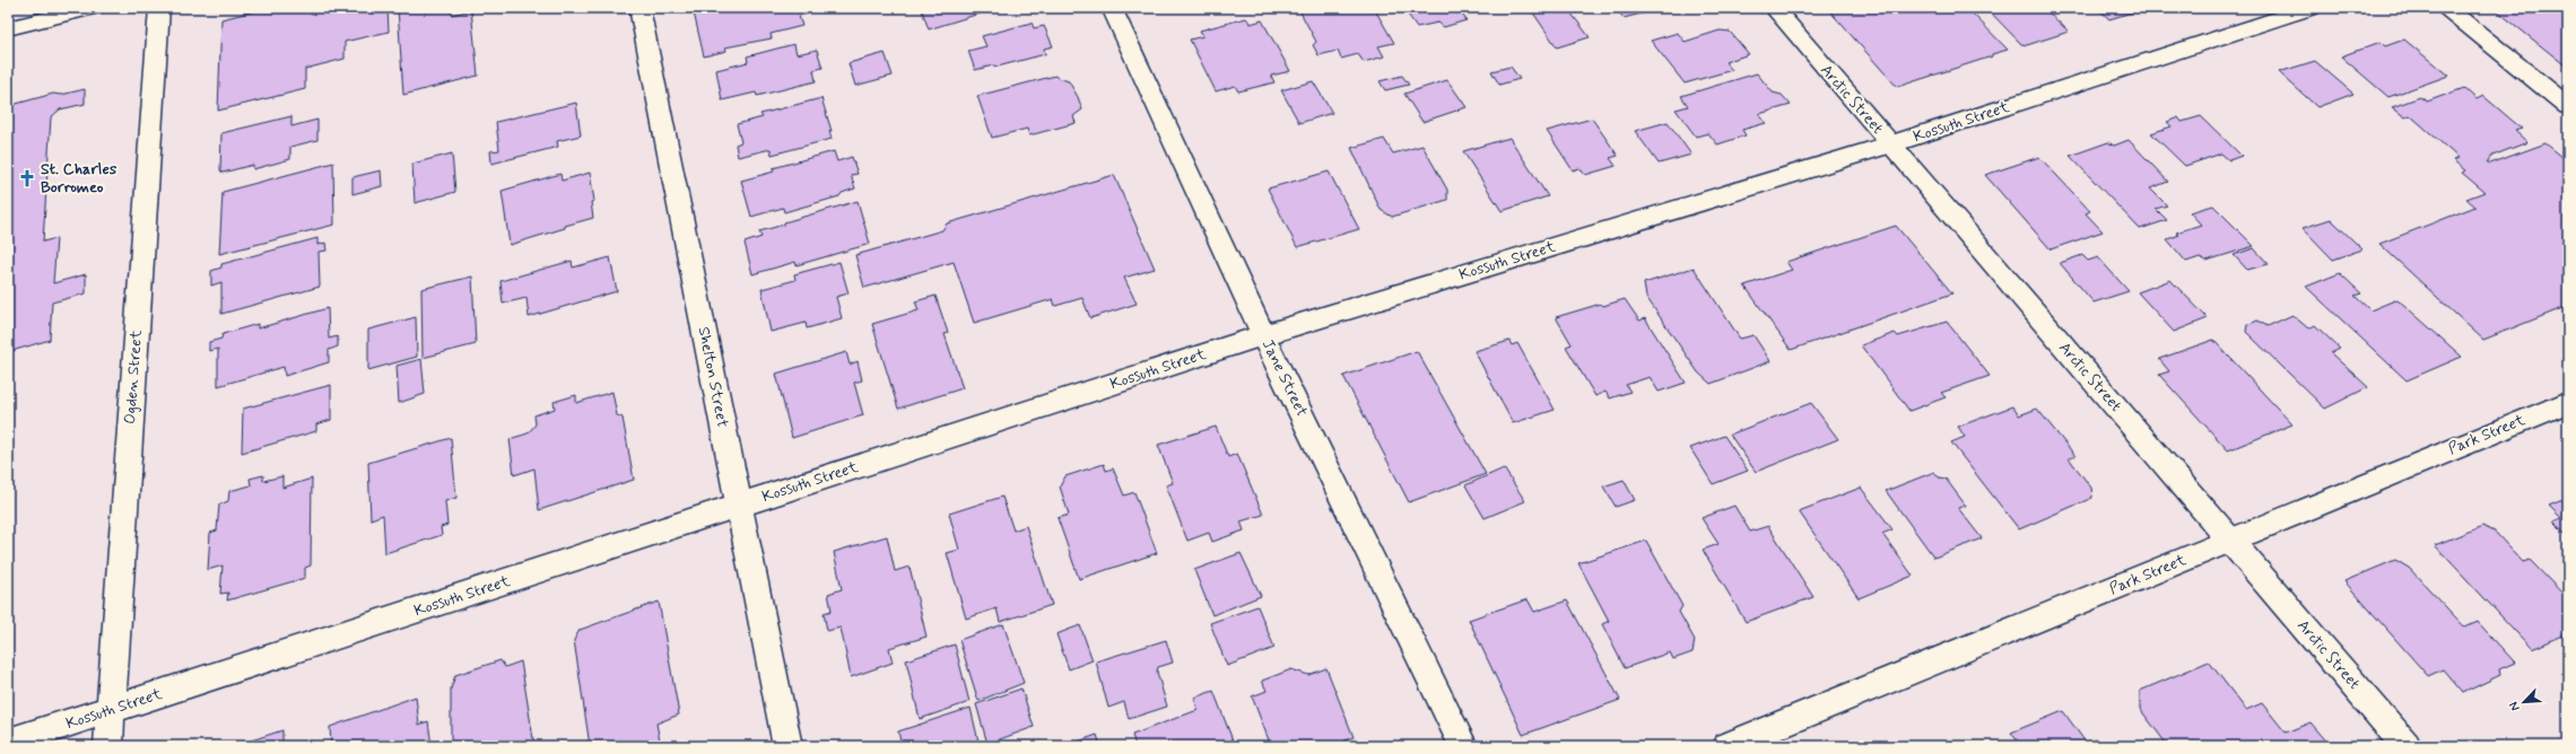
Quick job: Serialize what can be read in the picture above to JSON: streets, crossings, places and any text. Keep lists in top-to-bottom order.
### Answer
{
  "streets": {
    "street": [
      "Arctic Street",
      "Kossuth Street",
      "Ogden Street",
      "Shelton Street",
      "Jane Street",
      "Park Street"
    ]
  },
  "crossings": [
    ["Arctic Street", "Kossuth Street"],
    ["Arctic Street", "Park Street"],
    ["Kossuth Street", "Ogden Street"],
    ["Kossuth Street", "Shelton Street"],
    ["Kossuth Street", "Jane Street"]
  ],
  "places": {
    "church": ["St. Charles Borromeo"]
  },
  "north": "bottom left"
}
